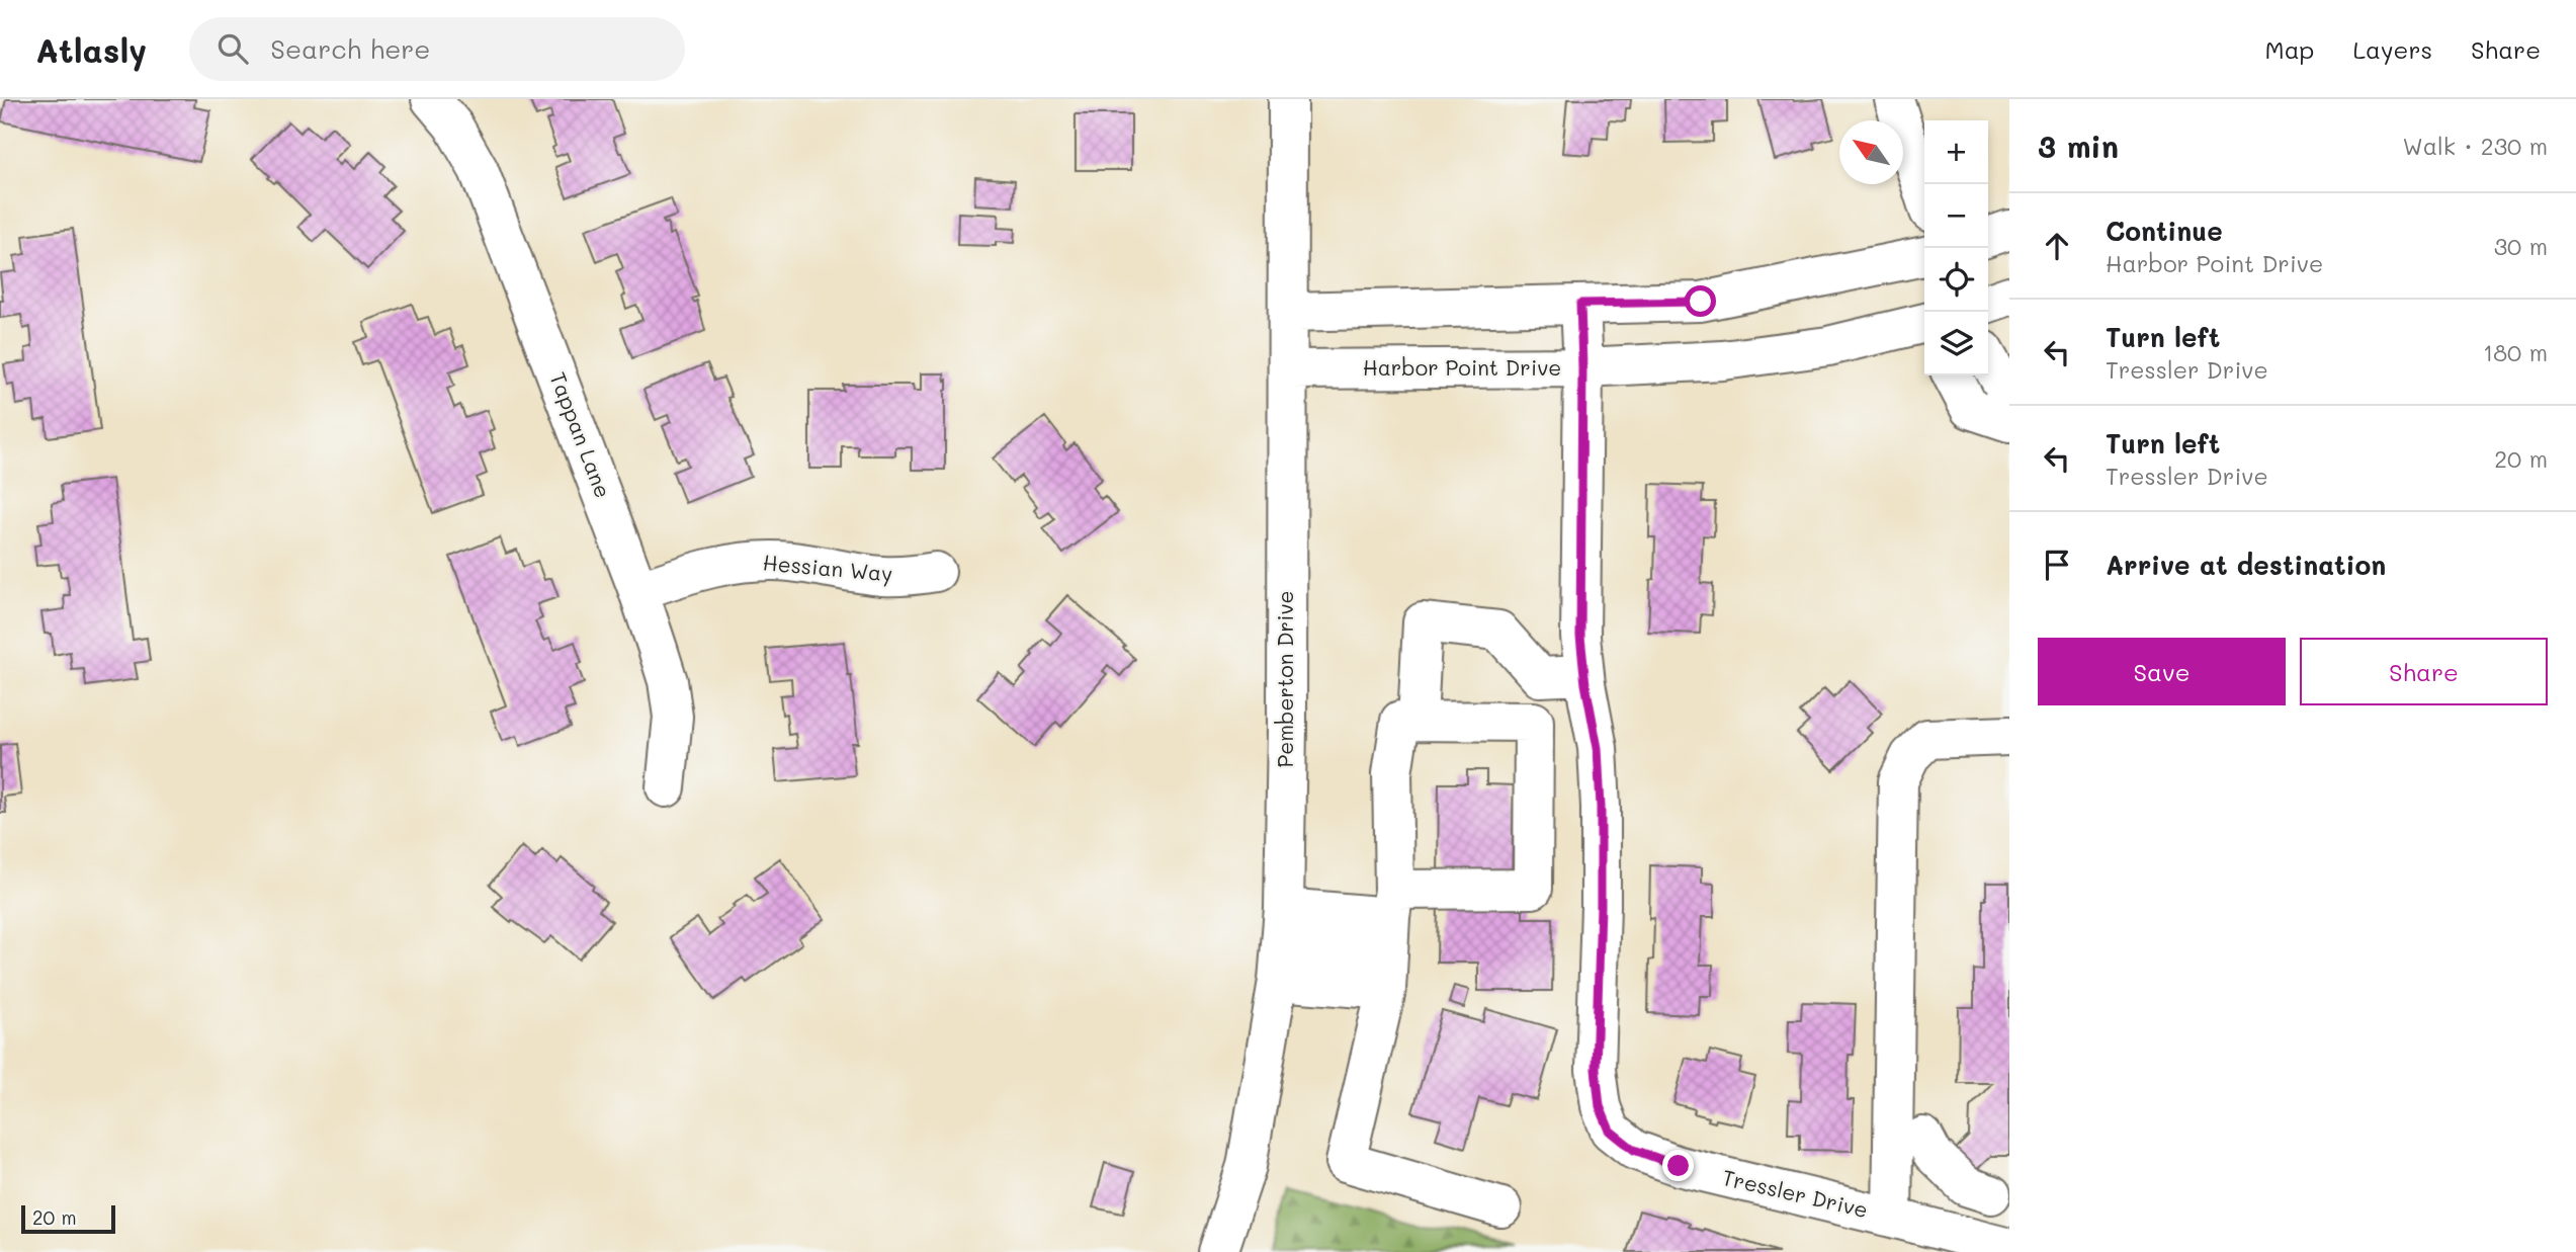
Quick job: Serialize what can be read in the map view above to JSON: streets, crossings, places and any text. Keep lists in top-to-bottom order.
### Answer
{
  "streets": {
    "street": [
      "Harbor Point Drive",
      "Tappan Lane",
      "Hessian Way",
      "Pemberton Drive",
      "Tressler Drive"
    ]
  },
  "crossings": [
    ["Harbor Point Drive", "Pemberton Drive"],
    ["Harbor Point Drive", "Tressler Drive"],
    ["Tappan Lane", "Hessian Way"]
  ],
  "scale_bar": "20 m",
  "north": "top left",
  "page": {
    "header": "Atlasly",
    "search": "Search here",
    "nav": ["Map", "Layers", "Share"],
    "heading": ["3 min", "Walk · 230 m"],
    "map_buttons": ["+", "−"],
    "list": [
      ["Continue", "Harbor Point Drive", "30 m"],
      ["Turn left", "Tressler Drive", "180 m"],
      ["Turn left", "Tressler Drive", "20 m"],
      "Arrive at destination"
    ],
    "buttons": ["Save", "Share"],
    "scale": "20 m"
  }
}
